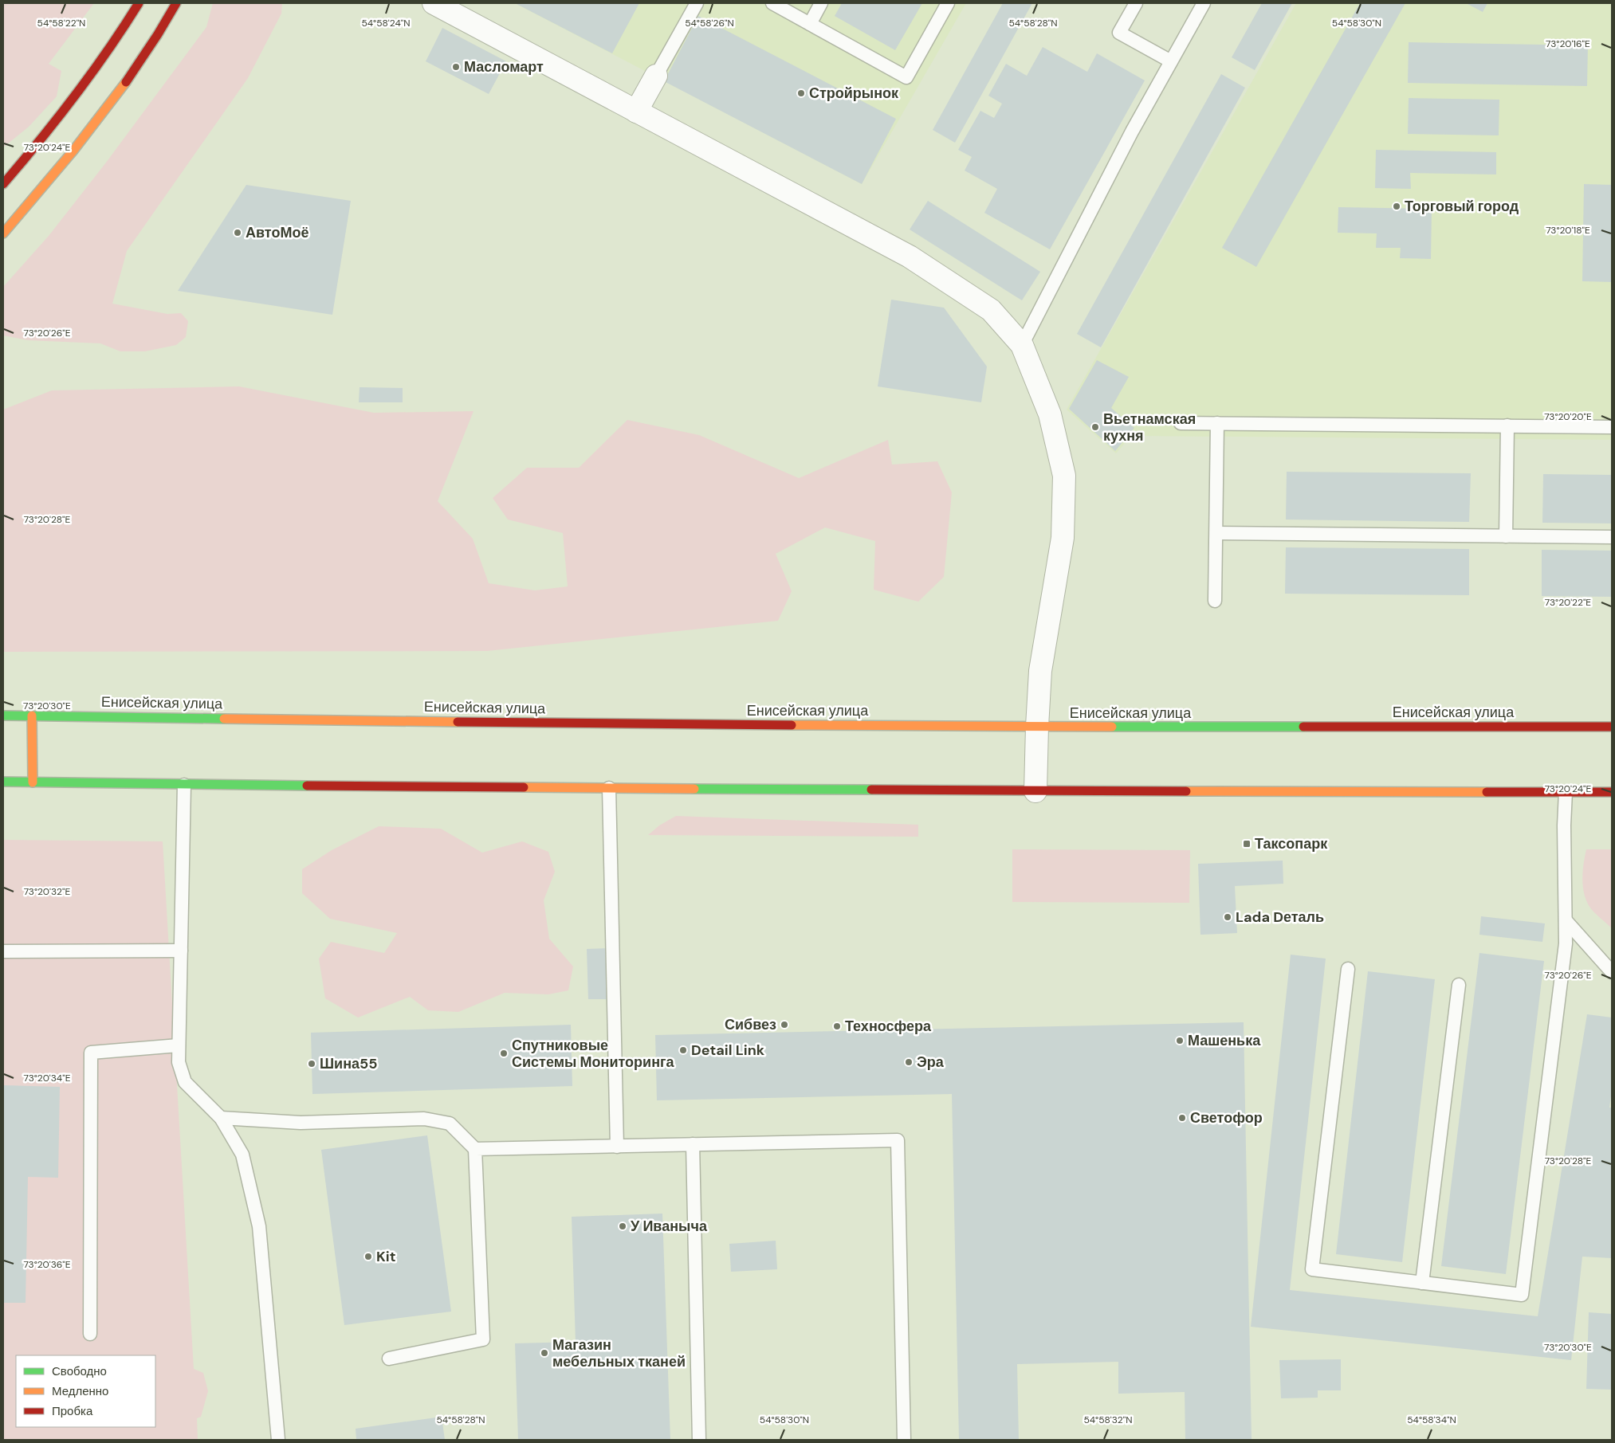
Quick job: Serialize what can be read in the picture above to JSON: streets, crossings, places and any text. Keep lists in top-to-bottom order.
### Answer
{
  "streets": {
    "main road": ["Енисейская улица"]
  },
  "places": {
    "other": [
      "Масломарт",
      "Стройрынок",
      "Торговый город",
      "АвтоМоё",
      "Вьетнамская кухня",
      "Lada Dеталь",
      "Сибвез",
      "Техносфера",
      "Машенька",
      "Detail Link",
      "Спутниковые Системы Мониторинга",
      "Эра",
      "Шина55",
      "Светофор",
      "У Иваныча",
      "Kit",
      "Магазин мебельных тканей"
    ],
    "transit": ["Таксопарк"]
  },
  "legend": ["Свободно", "Медленно", "Пробка"],
  "coordinates": [
    "54°58'26\"N",
    "54°58'28\"N",
    "54°58'22\"N",
    "54°58'24\"N",
    "54°58'30\"N",
    "73°20'16\"E",
    "73°20'24\"E",
    "73°20'18\"E",
    "73°20'26\"E",
    "73°20'20\"E",
    "73°20'28\"E",
    "73°20'22\"E",
    "73°20'30\"E",
    "73°20'32\"E",
    "73°20'34\"E",
    "73°20'36\"E",
    "54°58'32\"N",
    "54°58'34\"N"
  ]
}
